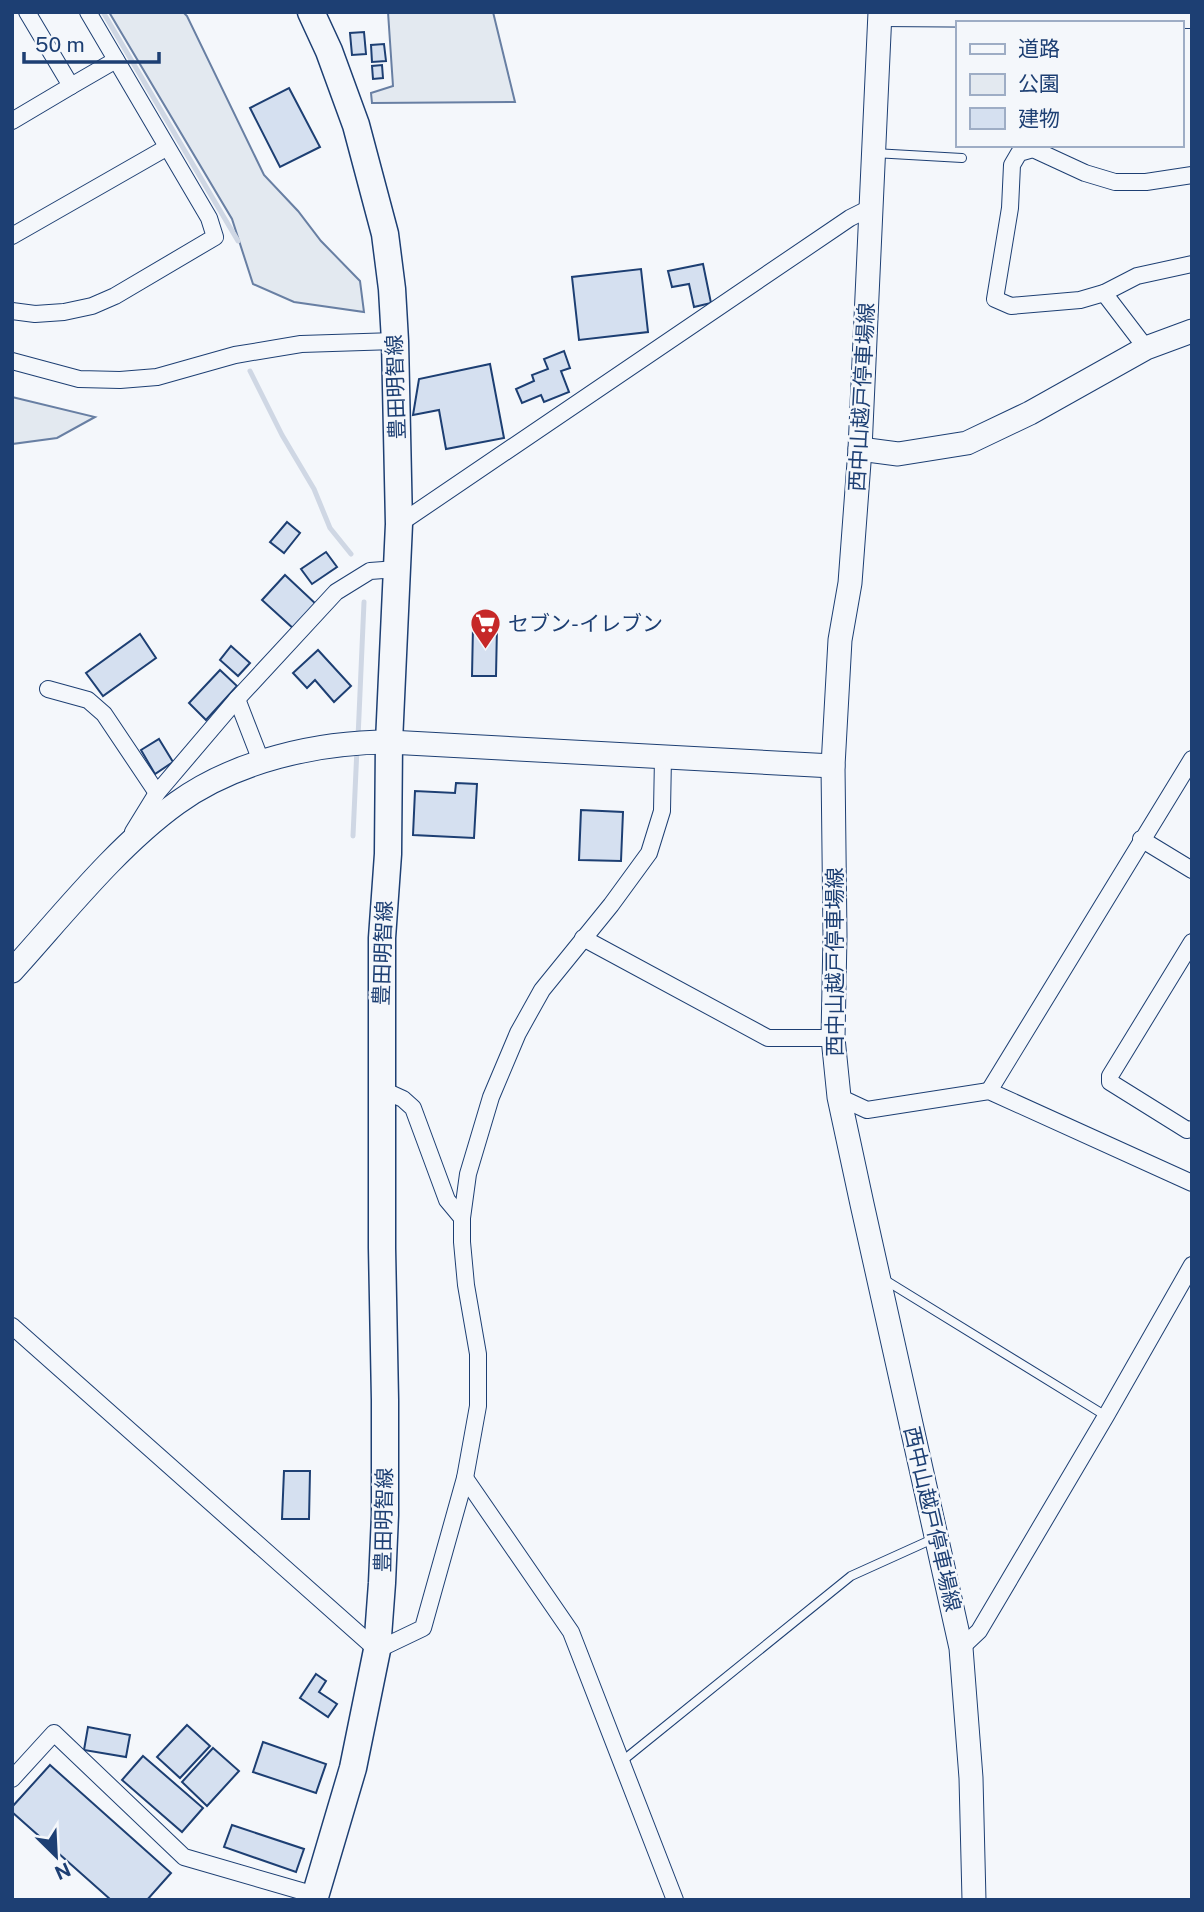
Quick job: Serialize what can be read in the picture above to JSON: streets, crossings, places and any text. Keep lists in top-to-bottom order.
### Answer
{
  "streets": {
    "main road": ["豊田明智線", "西中山越戸停車場線"]
  },
  "places": {
    "supermarket": ["セブン-イレブン"]
  },
  "legend": ["道路", "公園", "建物"],
  "scale_bar": "50 m",
  "north": "bottom right"
}
